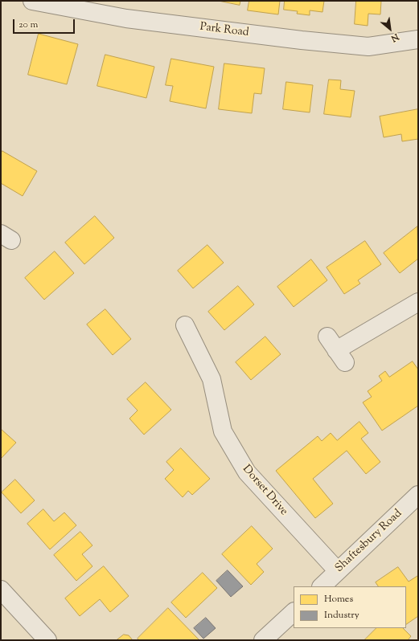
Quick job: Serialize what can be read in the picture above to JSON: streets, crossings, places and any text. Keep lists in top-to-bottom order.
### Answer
{
  "streets": {
    "street": ["Park Road", "Dorset Drive", "Shaftesbury Road"]
  },
  "crossings": [
    ["Dorset Drive", "Shaftesbury Road"]
  ],
  "legend": ["Homes", "Industry"],
  "scale_bar": "20 m",
  "north": "bottom right"
}
